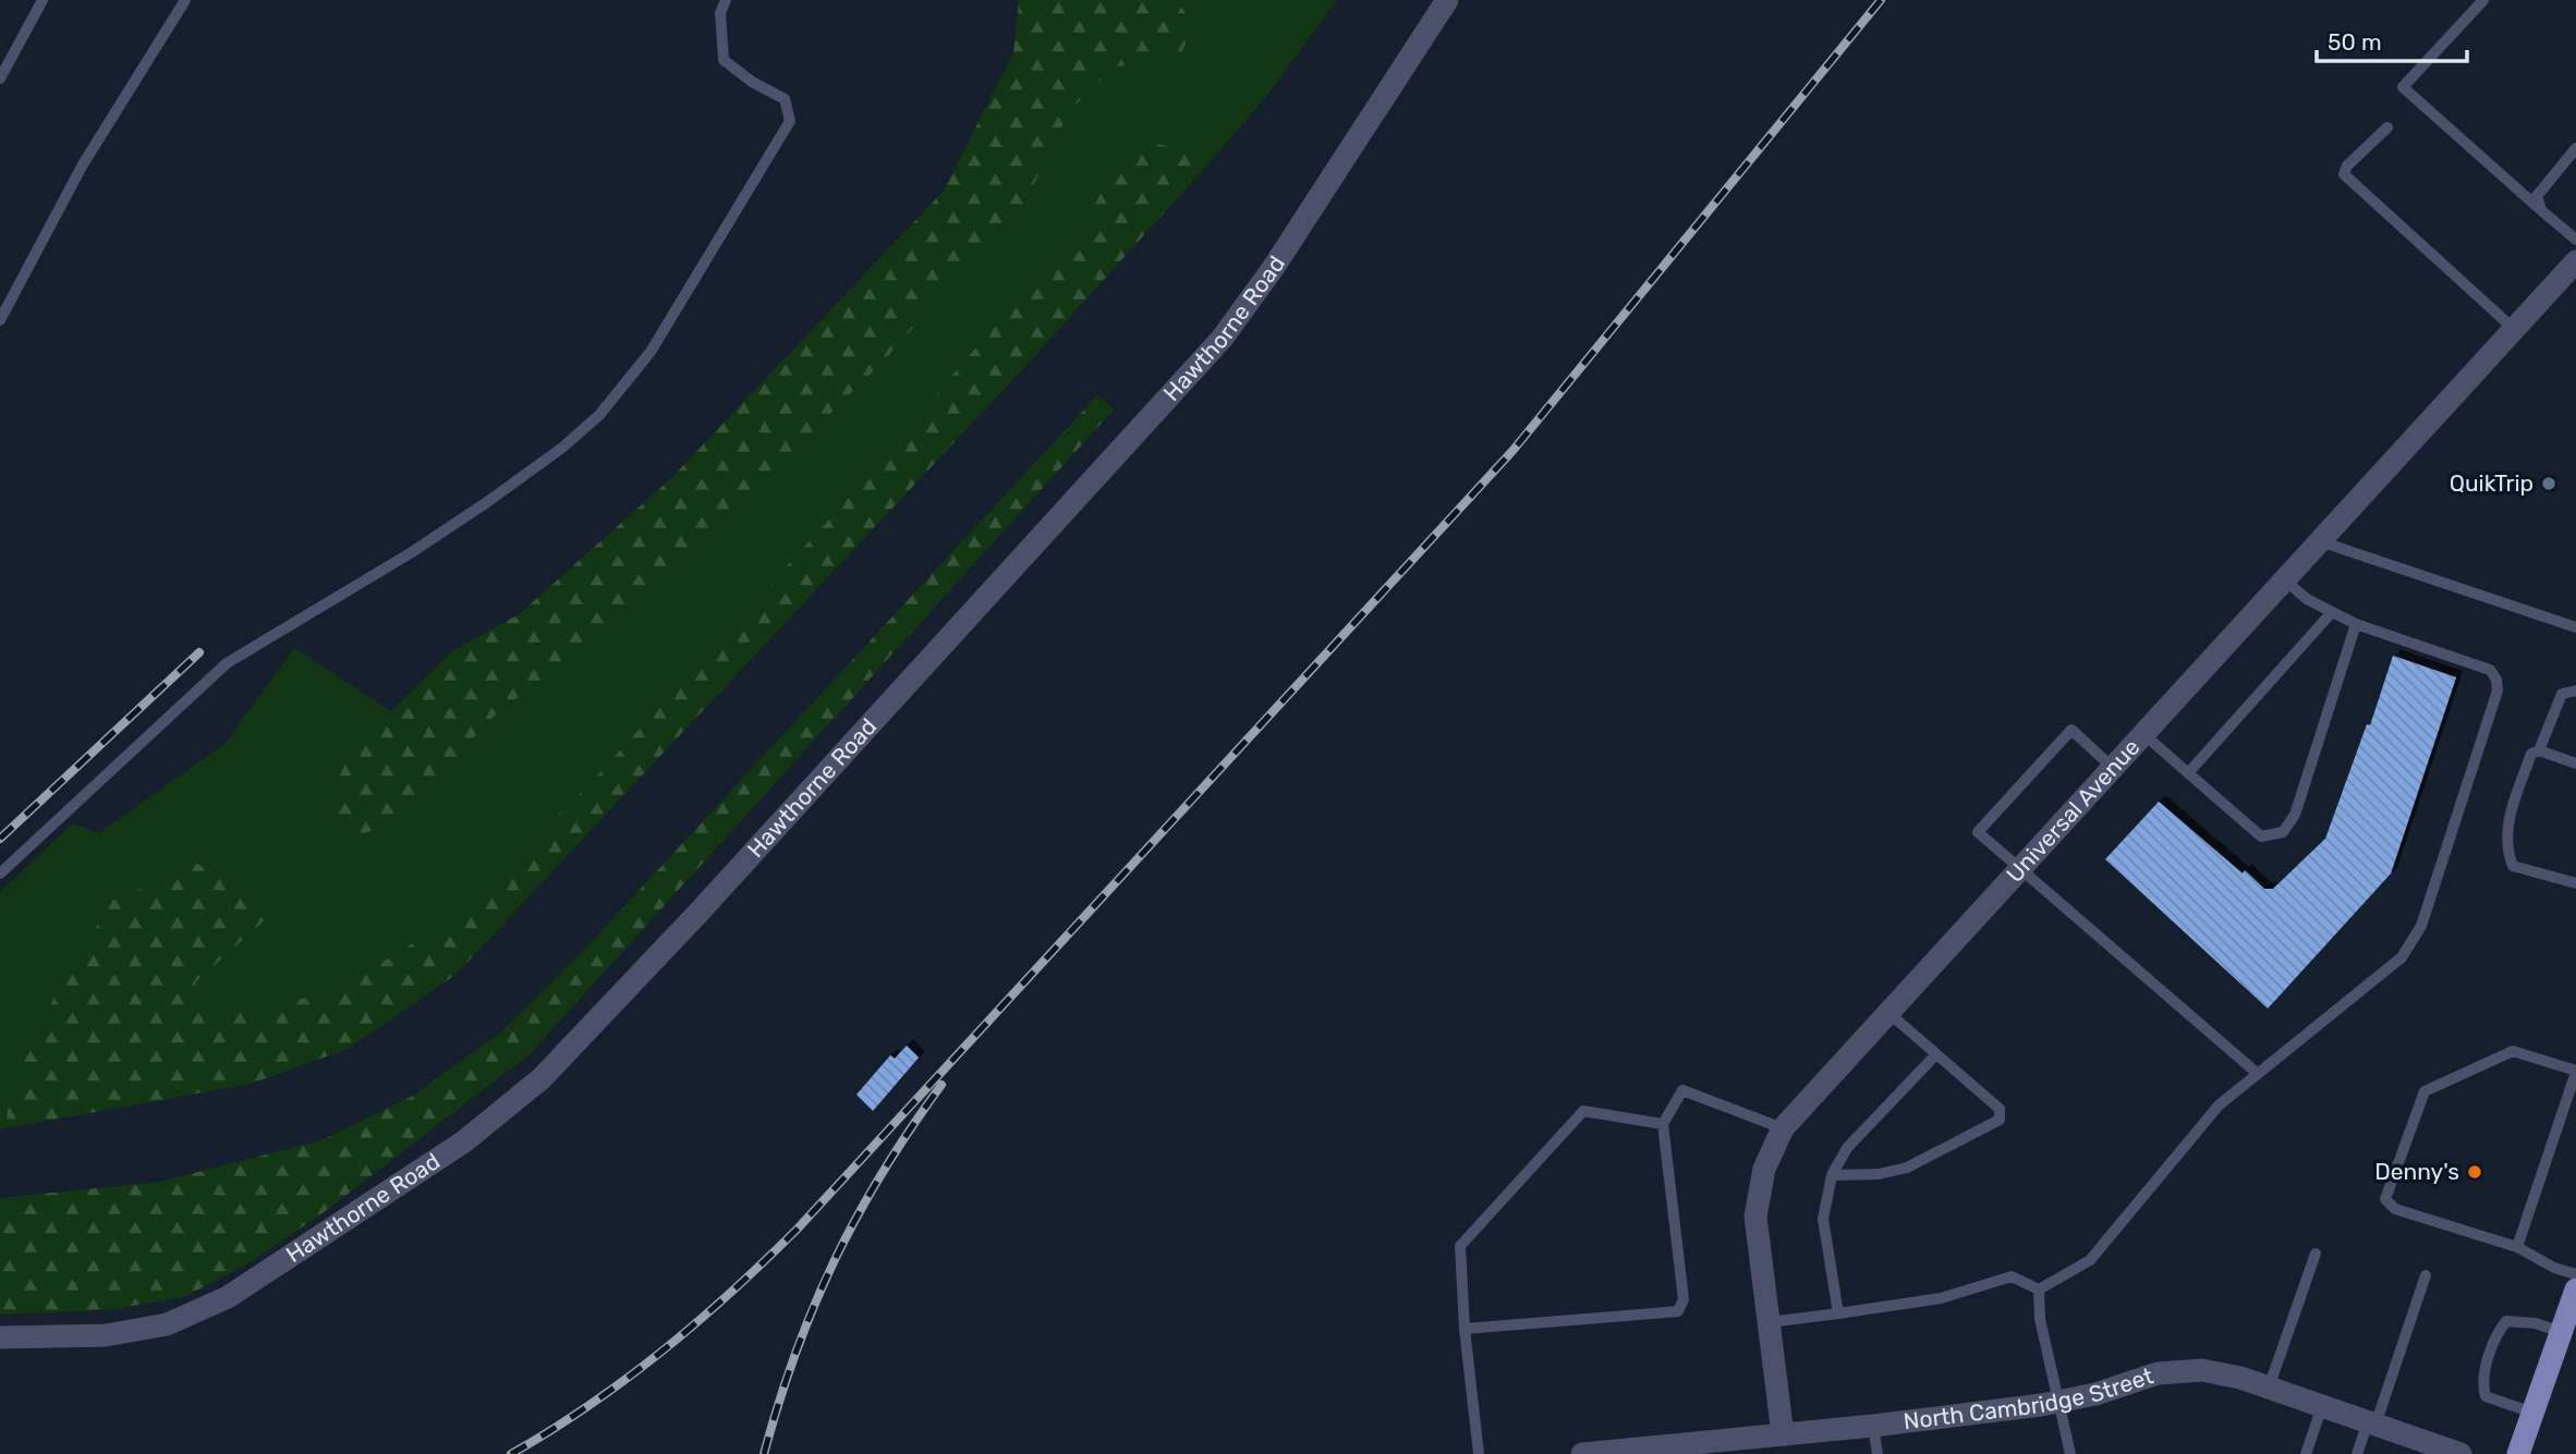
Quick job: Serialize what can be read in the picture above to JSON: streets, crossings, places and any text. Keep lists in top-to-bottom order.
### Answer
{
  "streets": {
    "street": ["Hawthorne Road", "Universal Avenue", "North Cambridge Street"]
  },
  "crossings": [
    ["Universal Avenue", "North Cambridge Street"]
  ],
  "places": ["QuikTrip", "Denny's"],
  "scale_bar": "50 m"
}
